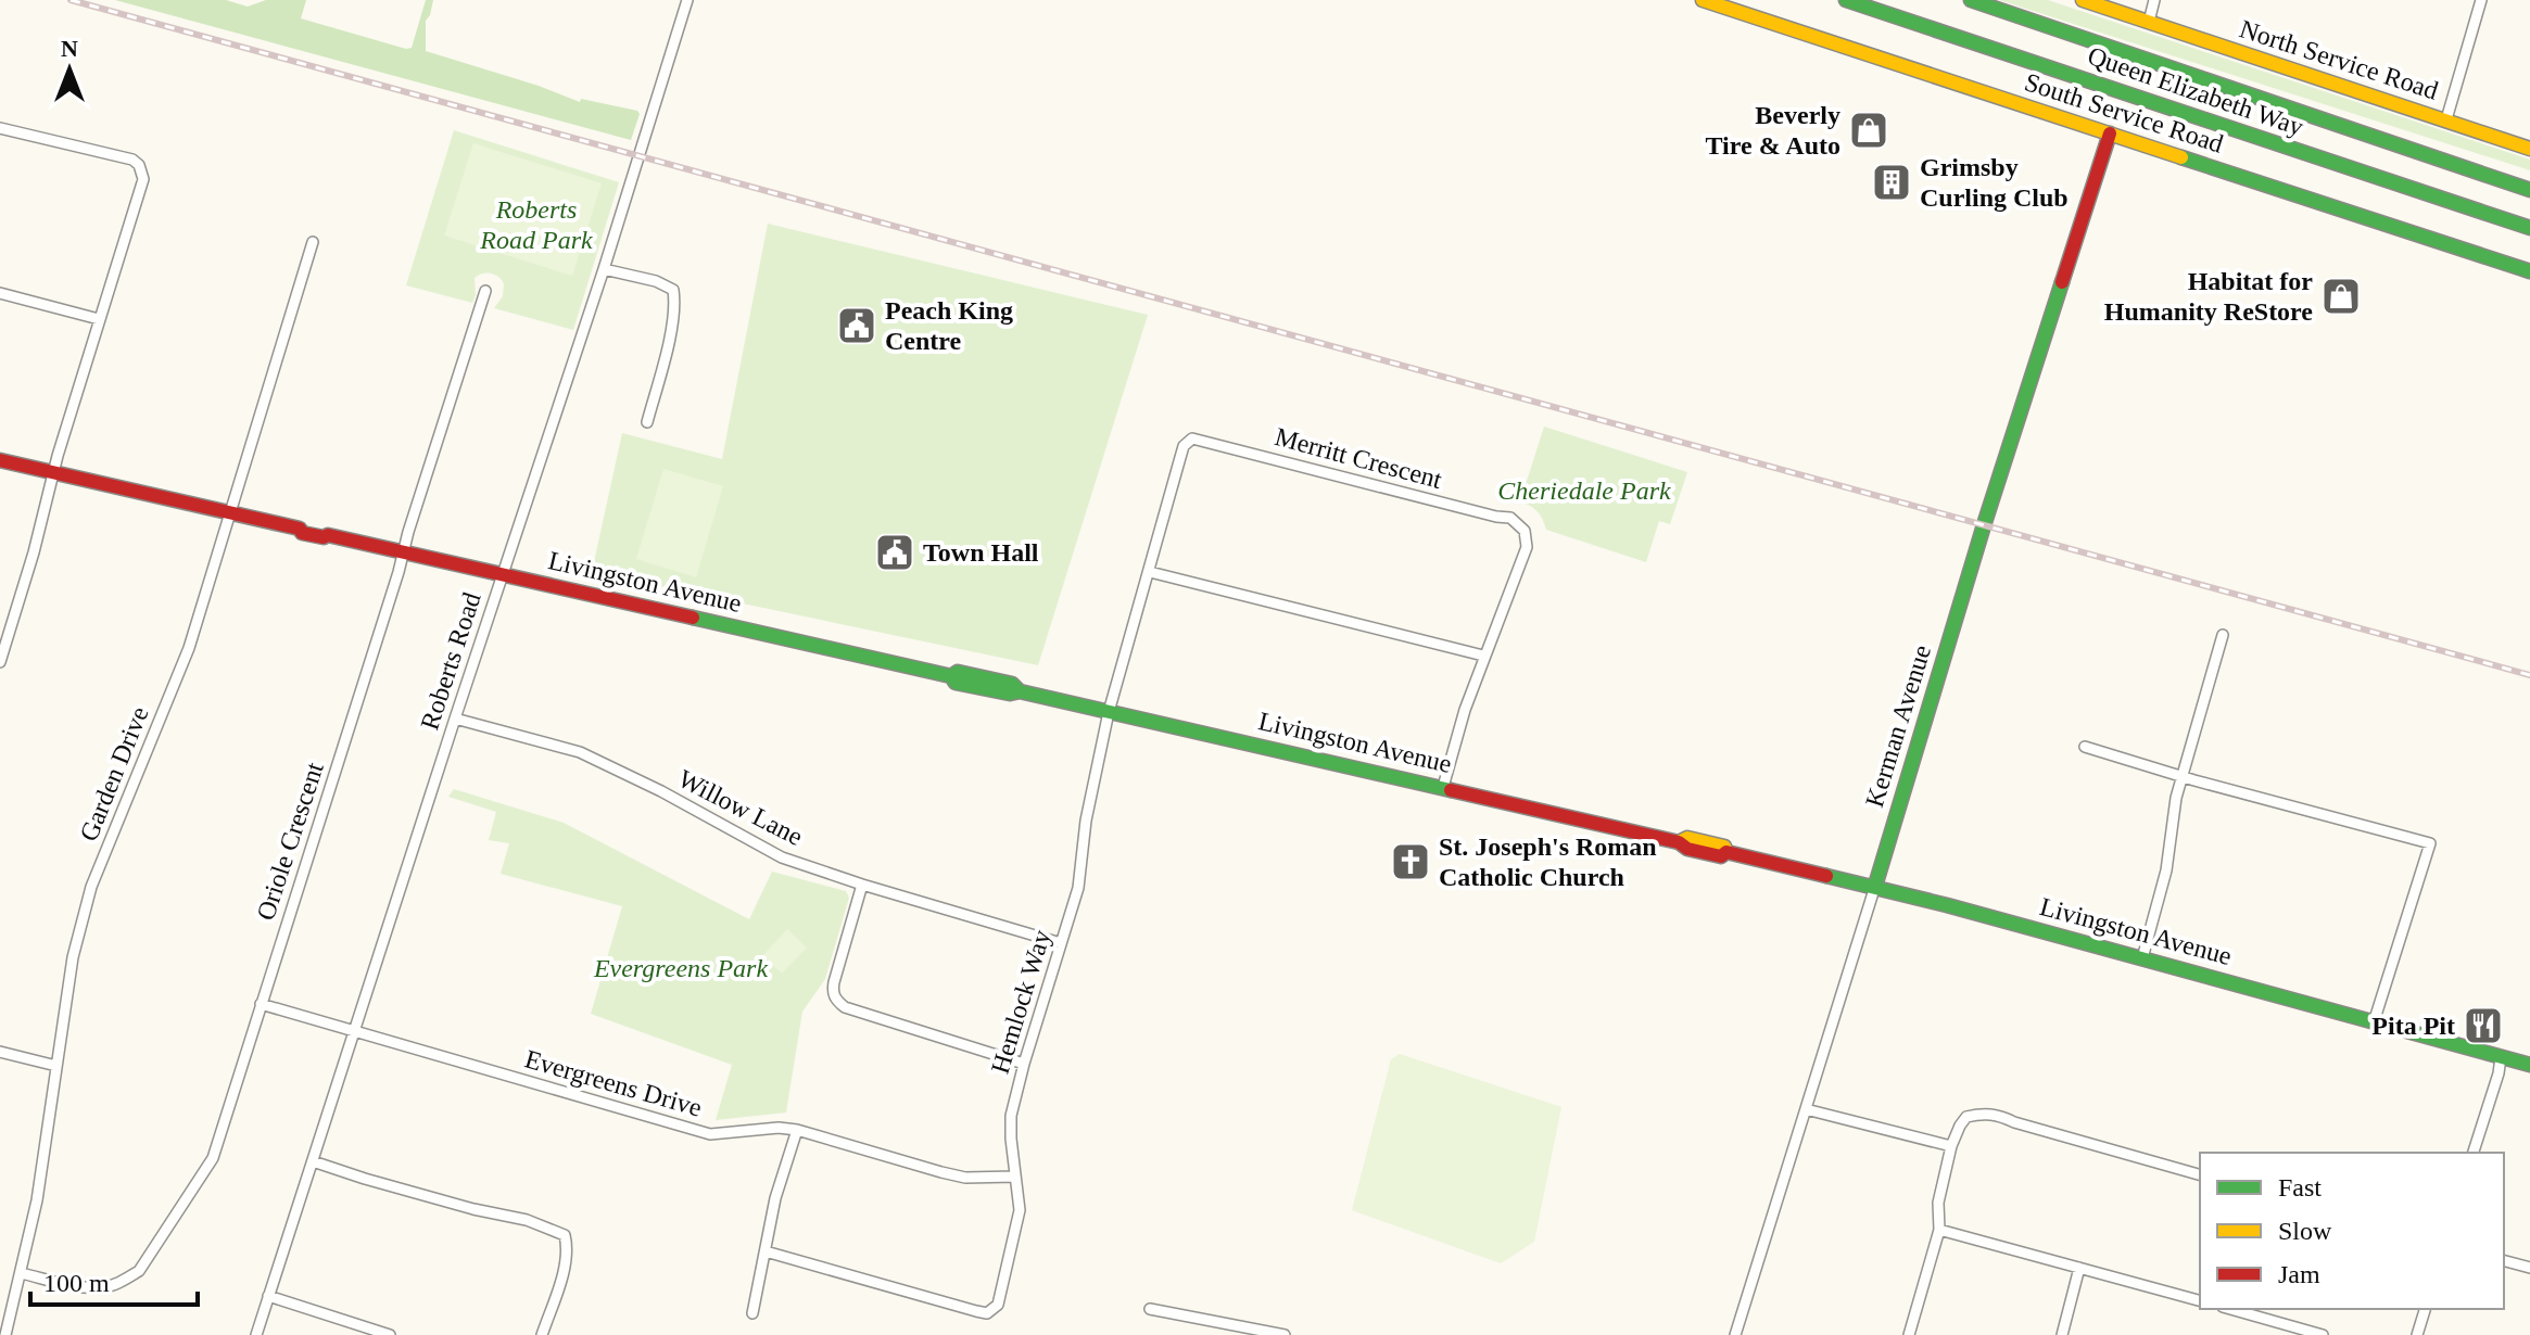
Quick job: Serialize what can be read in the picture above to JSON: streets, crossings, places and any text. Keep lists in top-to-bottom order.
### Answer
{
  "streets": {
    "main road": [
      "North Service Road",
      "Queen Elizabeth Way",
      "South Service Road",
      "Livingston Avenue",
      "Kerman Avenue"
    ],
    "street": [
      "Merritt Crescent",
      "Roberts Road",
      "Garden Drive",
      "Willow Lane",
      "Oriole Crescent",
      "Hemlock Way",
      "Evergreens Drive"
    ]
  },
  "crossings": [
    ["South Service Road", "Kerman Avenue"],
    ["Merritt Crescent", "Livingston Avenue"],
    ["Merritt Crescent", "Hemlock Way"],
    ["Livingston Avenue", "Roberts Road"],
    ["Livingston Avenue", "Kerman Avenue"],
    ["Livingston Avenue", "Garden Drive"],
    ["Livingston Avenue", "Oriole Crescent"],
    ["Livingston Avenue", "Hemlock Way"],
    ["Roberts Road", "Willow Lane"],
    ["Roberts Road", "Evergreens Drive"],
    ["Garden Drive", "Oriole Crescent"],
    ["Willow Lane", "Hemlock Way"],
    ["Oriole Crescent", "Evergreens Drive"],
    ["Hemlock Way", "Evergreens Drive"]
  ],
  "parks": ["Roberts Road Park", "Cheriedale Park", "Evergreens Park"],
  "places": {
    "shop": ["Beverly Tire & Auto", "Habitat for Humanity ReStore"],
    "building": ["Grimsby Curling Club"],
    "public building": ["Peach King Centre", "Town Hall"],
    "church": ["St. Joseph's Roman Catholic Church"],
    "restaurant": ["Pita Pit"]
  },
  "legend": ["Fast", "Slow", "Jam"],
  "scale_bar": "100 m",
  "north": "top"
}
